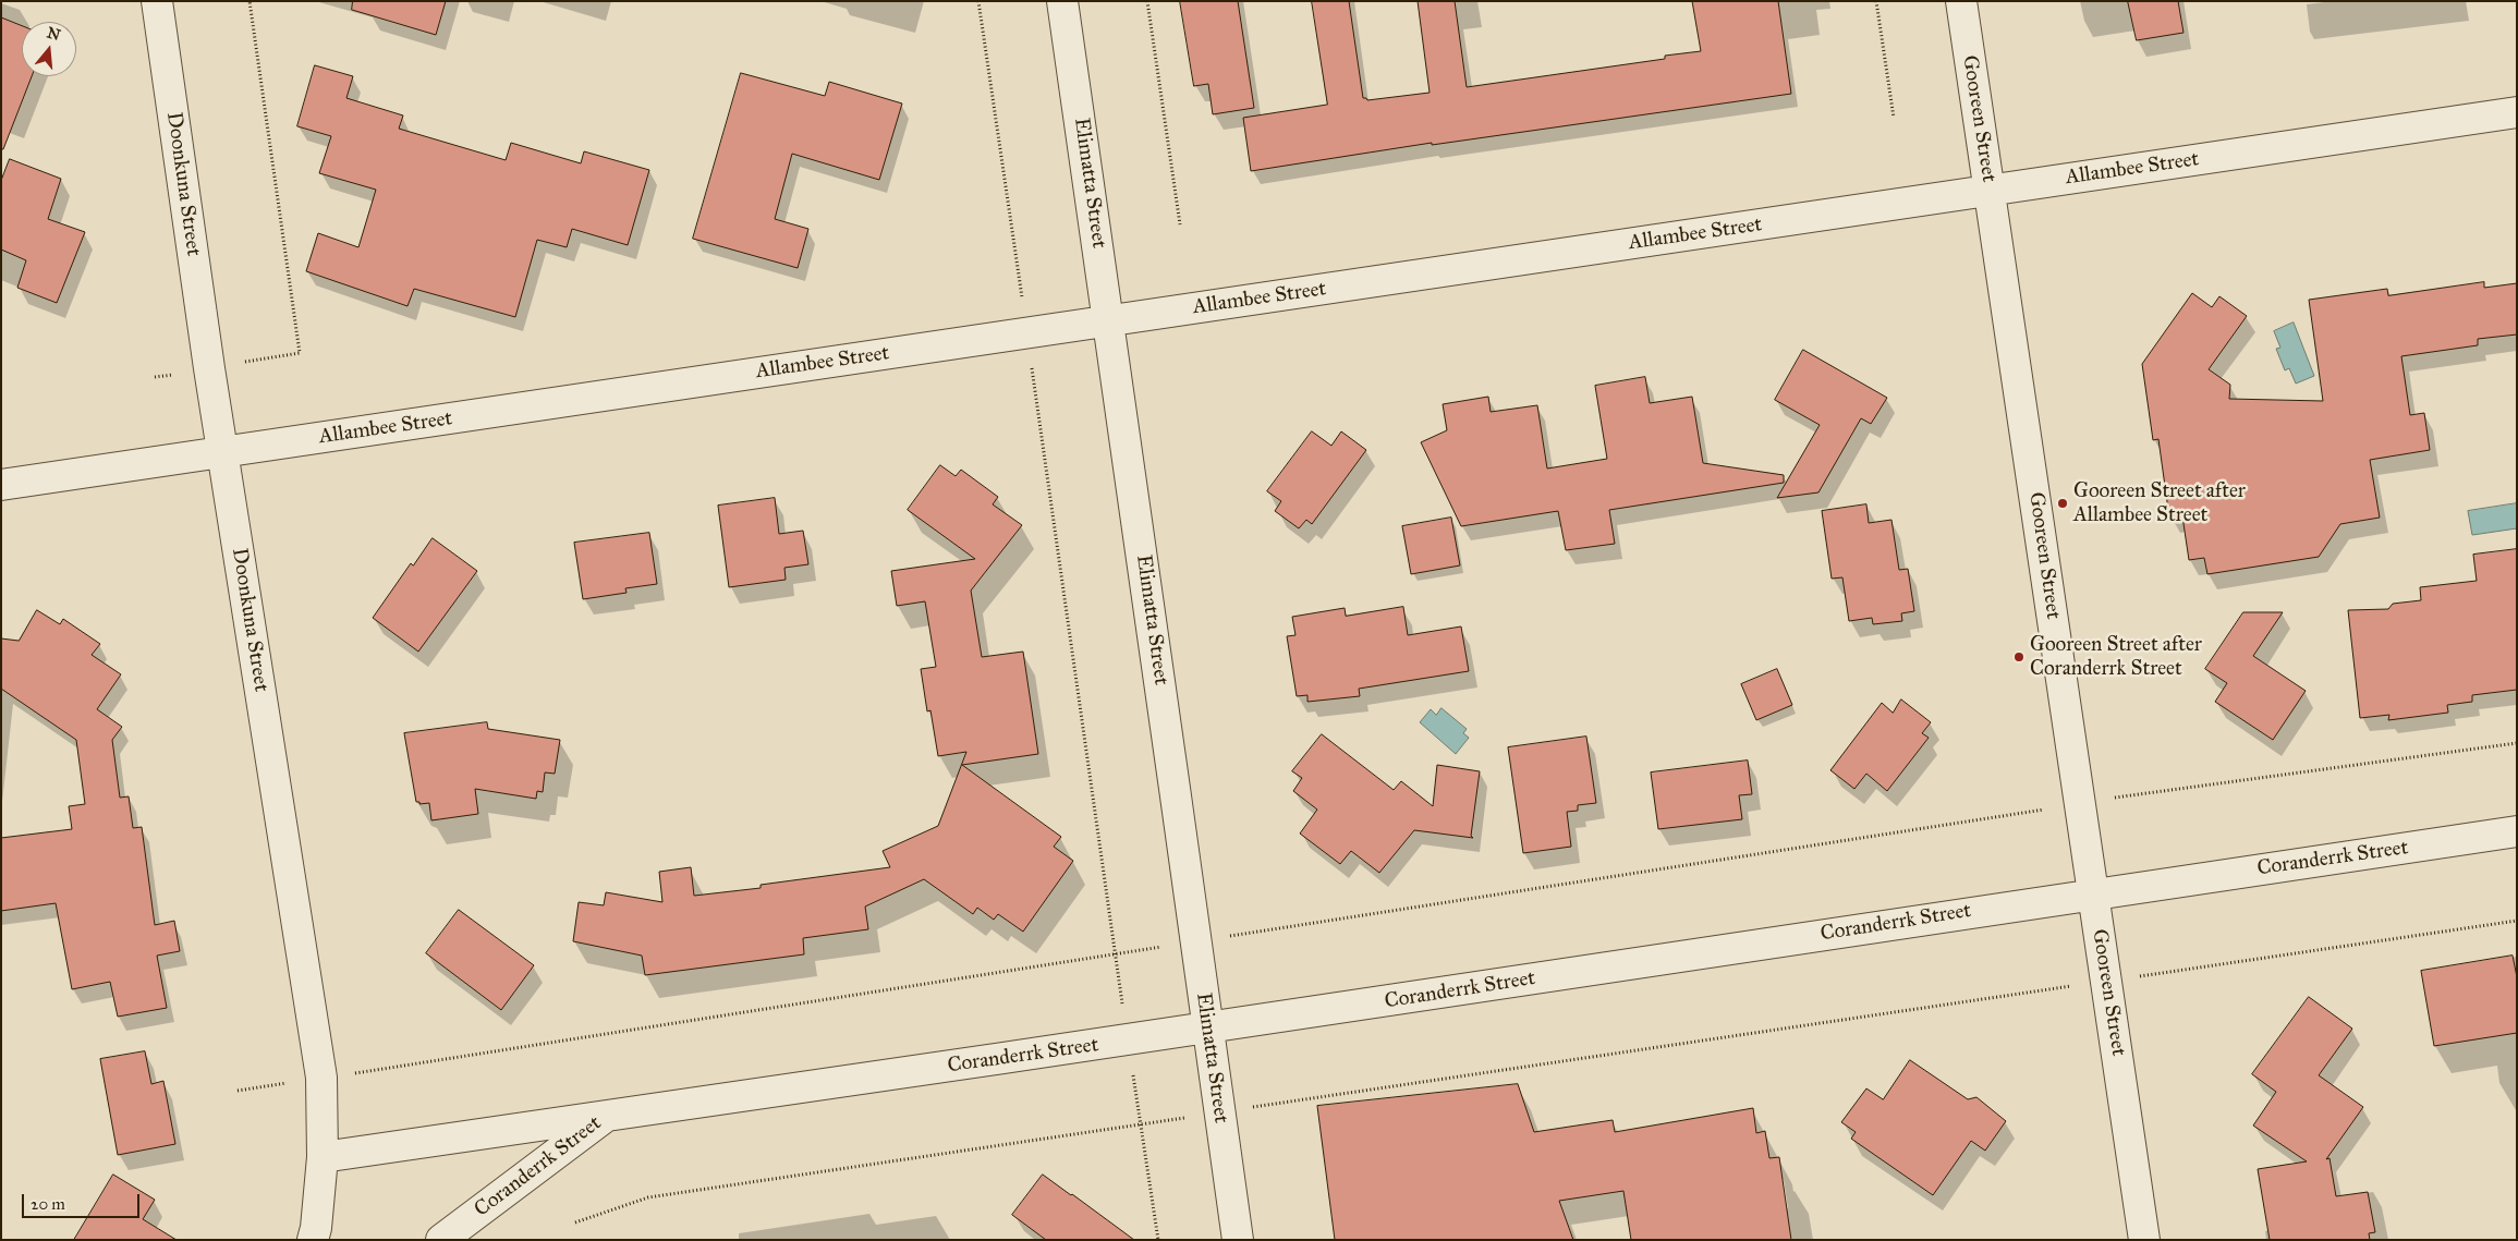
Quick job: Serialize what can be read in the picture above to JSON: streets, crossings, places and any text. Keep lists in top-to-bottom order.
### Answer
{
  "streets": {
    "street": [
      "Gooreen Street",
      "Allambee Street",
      "Elimatta Street",
      "Doonkuna Street",
      "Coranderrk Street"
    ]
  },
  "crossings": [
    ["Gooreen Street", "Allambee Street"],
    ["Gooreen Street", "Coranderrk Street"],
    ["Allambee Street", "Elimatta Street"],
    ["Allambee Street", "Doonkuna Street"],
    ["Elimatta Street", "Coranderrk Street"]
  ],
  "places": ["Gooreen Street after Allambee Street", "Gooreen Street after Coranderrk Street"],
  "scale_bar": "20 m",
  "north": "top"
}
